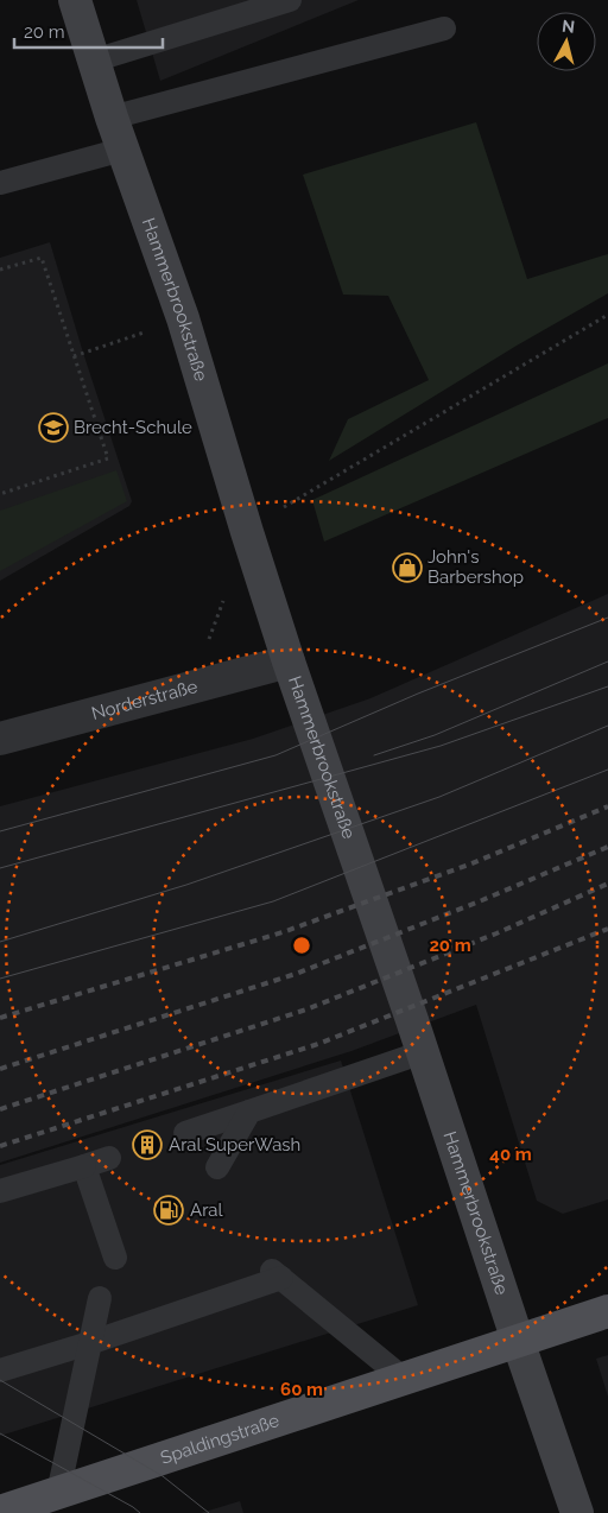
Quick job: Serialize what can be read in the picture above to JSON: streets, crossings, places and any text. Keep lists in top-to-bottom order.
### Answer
{
  "streets": {
    "main road": ["Spaldingstraße"],
    "street": ["Hammerbrookstraße", "Norderstraße"]
  },
  "crossings": [
    ["Hammerbrookstraße", "Norderstraße"],
    ["Hammerbrookstraße", "Spaldingstraße"]
  ],
  "places": {
    "school or university": ["Brecht-Schule"],
    "shop": ["John's Barbershop"],
    "building": ["Aral SuperWash"],
    "fuel station": ["Aral"]
  },
  "scale_bar": "20 m",
  "north": "top",
  "rings": ["20 m", "40 m", "60 m"]
}
